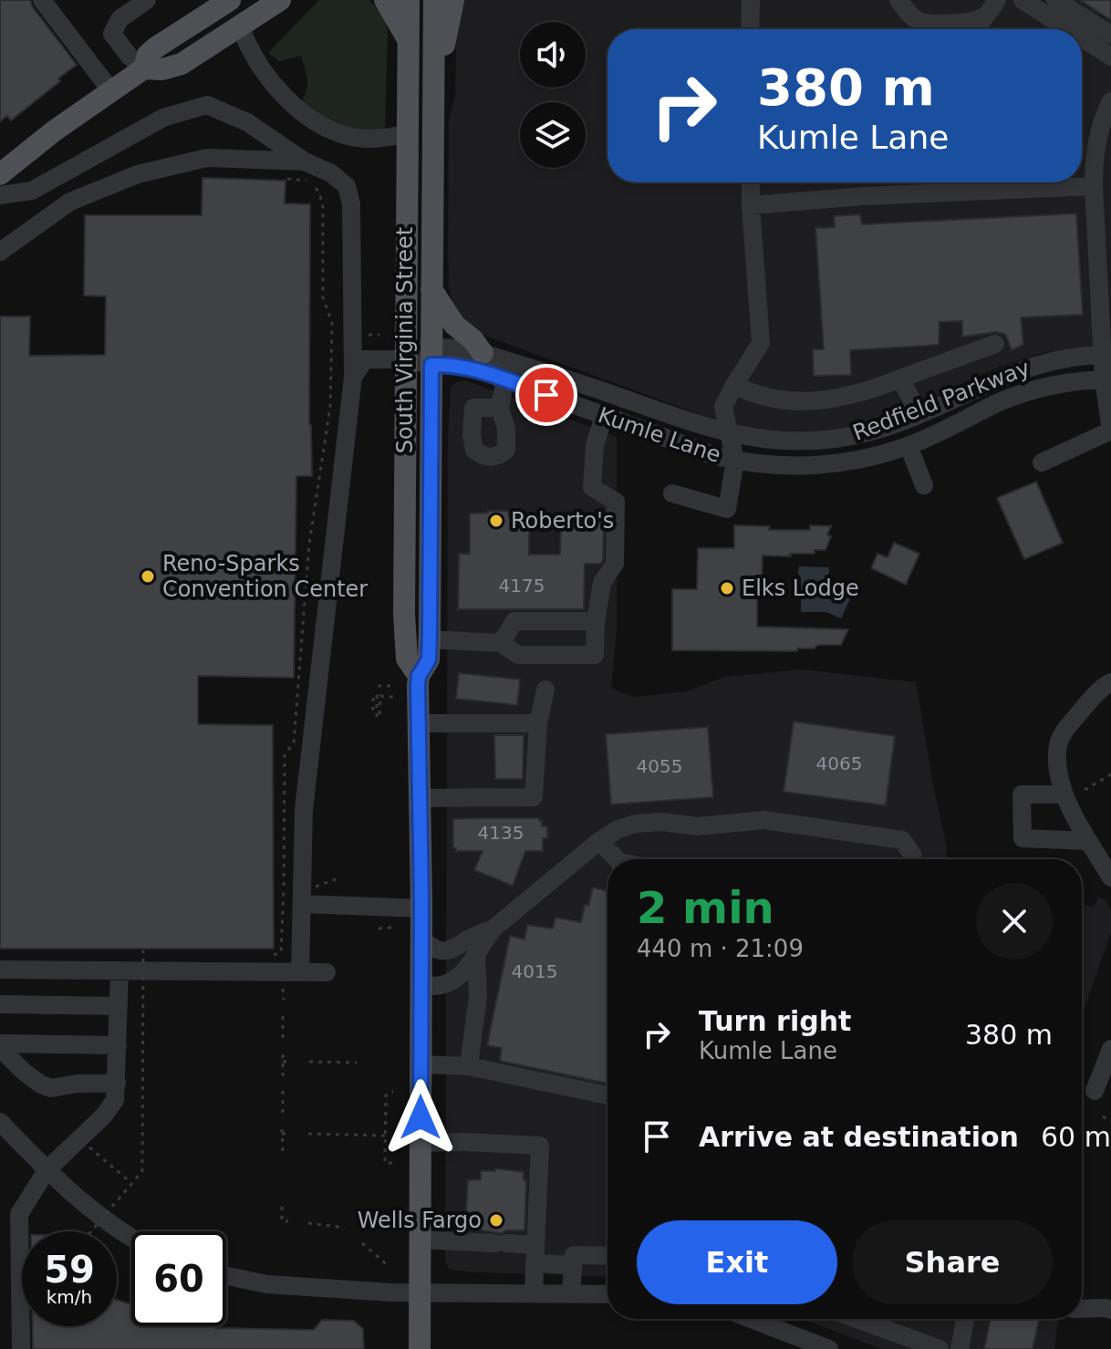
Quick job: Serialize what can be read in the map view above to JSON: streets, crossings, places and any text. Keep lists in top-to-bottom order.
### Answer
{
  "streets": {
    "main road": ["South Virginia Street"],
    "street": ["Redfield Parkway", "Kumle Lane"]
  },
  "crossings": [
    ["South Virginia Street", "Kumle Lane"],
    ["Redfield Parkway", "Kumle Lane"]
  ],
  "places": [
    "Roberto's",
    "Reno-Sparks Convention Center",
    "Elks Lodge",
    "Wells Fargo"
  ],
  "house_numbers": [
    "4175",
    "4065",
    "4055",
    "4135",
    "4015"
  ],
  "page": {
    "turn": ["380 m", "Kumle Lane"],
    "heading": ["2 min", "440 m · 21:09"],
    "list": [
      {
        "name": "Turn right",
        "note": "Kumle Lane",
        "value": "380 m"
      },
      {
        "name": "Arrive at destination",
        "value": "60 m"
      }
    ],
    "buttons": ["Exit", "Share"],
    "speed": "59 km/h",
    "limit": "60"
  }
}
